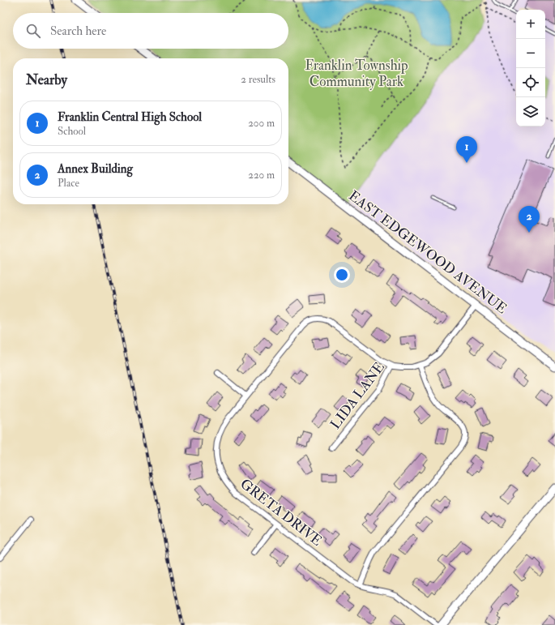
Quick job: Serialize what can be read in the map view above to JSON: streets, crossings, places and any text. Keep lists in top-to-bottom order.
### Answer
{
  "streets": {
    "main road": ["EAST EDGEWOOD AVENUE"],
    "street": ["LIDA LANE", "GRETA DRIVE"]
  },
  "crossings": [
    ["EAST EDGEWOOD AVENUE", "LIDA LANE"],
    ["LIDA LANE", "GRETA DRIVE"]
  ],
  "parks": ["Franklin Township Community Park"],
  "page": {
    "map_buttons": ["+", "−"],
    "search": "Search here",
    "heading": ["Nearby", "2 results"],
    "list": [
      {
        "mark": "1",
        "name": "Franklin Central High School",
        "note": "School",
        "value": "200 m"
      },
      {
        "mark": "2",
        "name": "Annex Building",
        "note": "Place",
        "value": "220 m"
      }
    ],
    "pins": ["1", "2"]
  }
}
